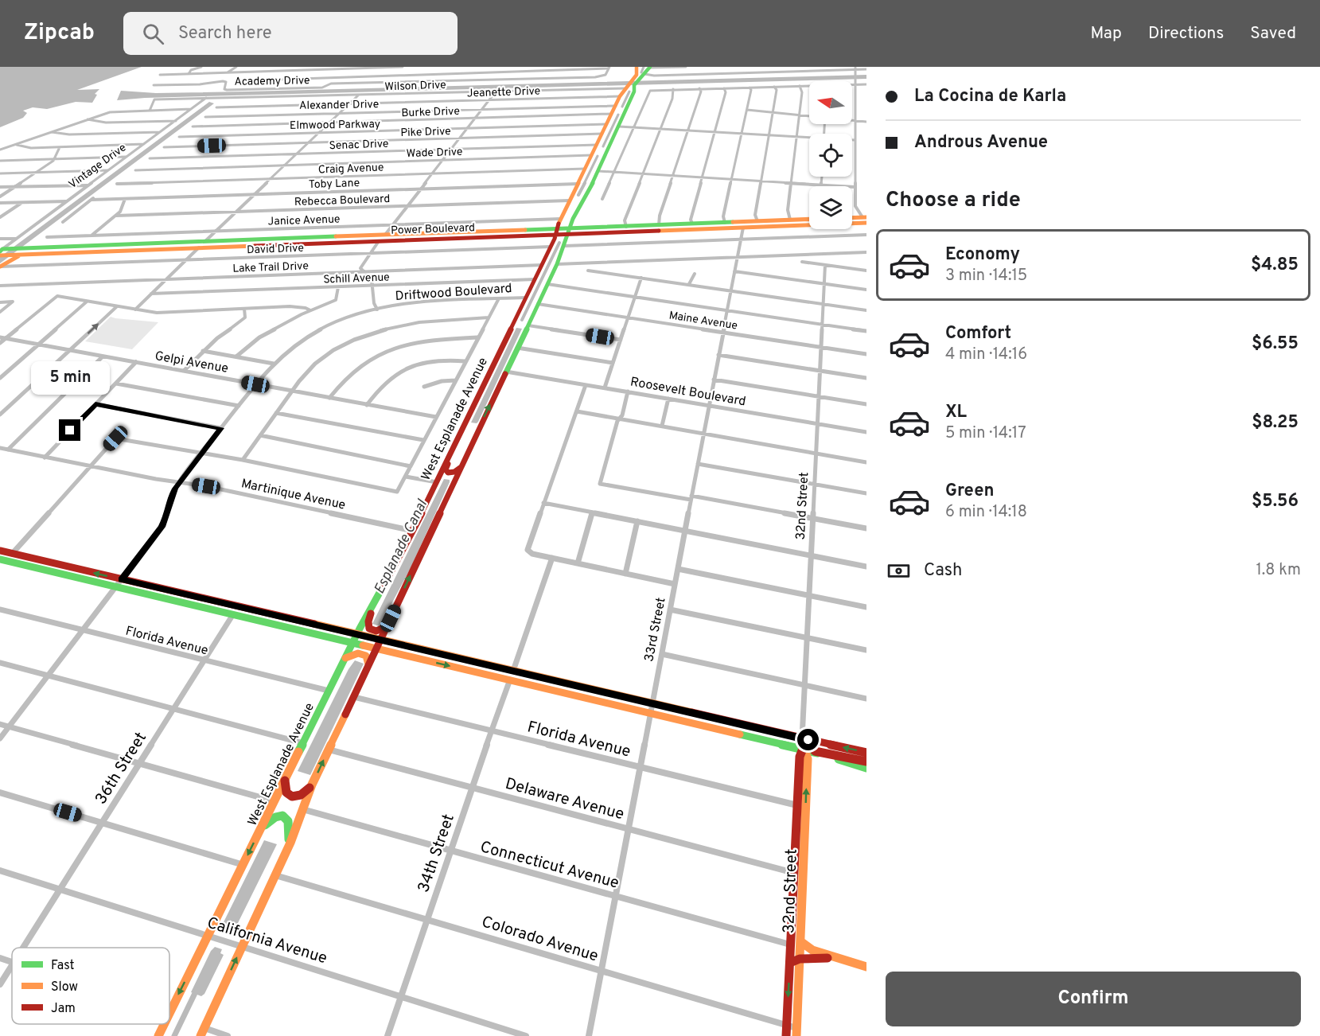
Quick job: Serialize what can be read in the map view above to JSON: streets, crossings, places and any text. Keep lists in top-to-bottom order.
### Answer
{
  "streets": {
    "main road": ["Power Boulevard", "West Esplanade Avenue", "32nd Street"],
    "street": [
      "Academy Drive",
      "Wilson Drive",
      "Jeanette Drive",
      "Alexander Drive",
      "Burke Drive",
      "Elmwood Parkway",
      "Pike Drive",
      "Senac Drive",
      "Wade Drive",
      "Vintage Drive",
      "Craig Avenue",
      "Toby Lane",
      "Rebecca Boulevard",
      "Janice Avenue",
      "David Drive",
      "Lake Trail Drive",
      "Schill Avenue",
      "Driftwood Boulevard",
      "Maine Avenue",
      "Gelpi Avenue",
      "Roosevelt Boulevard",
      "Martinique Avenue",
      "33rd Street",
      "Florida Avenue",
      "36th Street",
      "Delaware Avenue",
      "34th Street",
      "Connecticut Avenue",
      "Colorado Avenue",
      "California Avenue"
    ]
  },
  "crossings": [
    ["Wilson Drive", "Vintage Drive"],
    ["Wilson Drive", "West Esplanade Avenue"],
    ["Jeanette Drive", "West Esplanade Avenue"],
    ["Alexander Drive", "Burke Drive"],
    ["Alexander Drive", "West Esplanade Avenue"],
    ["Burke Drive", "West Esplanade Avenue"],
    ["Elmwood Parkway", "West Esplanade Avenue"],
    ["Pike Drive", "West Esplanade Avenue"],
    ["Senac Drive", "Wade Drive"],
    ["Senac Drive", "West Esplanade Avenue"],
    ["Wade Drive", "West Esplanade Avenue"],
    ["Vintage Drive", "Toby Lane"],
    ["Vintage Drive", "Power Boulevard"],
    ["Craig Avenue", "West Esplanade Avenue"],
    ["Toby Lane", "West Esplanade Avenue"],
    ["Rebecca Boulevard", "West Esplanade Avenue"],
    ["Janice Avenue", "West Esplanade Avenue"],
    ["Power Boulevard", "West Esplanade Avenue"],
    ["Power Boulevard", "33rd Street"],
    ["David Drive", "West Esplanade Avenue"],
    ["Lake Trail Drive", "West Esplanade Avenue"],
    ["Schill Avenue", "West Esplanade Avenue"],
    ["Driftwood Boulevard", "Gelpi Avenue"],
    ["Driftwood Boulevard", "West Esplanade Avenue"],
    ["Driftwood Boulevard", "Martinique Avenue"],
    ["Driftwood Boulevard", "Florida Avenue"],
    ["Maine Avenue", "West Esplanade Avenue"],
    ["Maine Avenue", "32nd Street"],
    ["Maine Avenue", "33rd Street"],
    ["Roosevelt Boulevard", "West Esplanade Avenue"],
    ["Roosevelt Boulevard", "32nd Street"],
    ["Roosevelt Boulevard", "33rd Street"],
    ["West Esplanade Avenue", "Martinique Avenue"],
    ["West Esplanade Avenue", "Florida Avenue"],
    ["West Esplanade Avenue", "Delaware Avenue"],
    ["West Esplanade Avenue", "Connecticut Avenue"],
    ["West Esplanade Avenue", "Colorado Avenue"],
    ["West Esplanade Avenue", "California Avenue"],
    ["32nd Street", "Florida Avenue"],
    ["32nd Street", "Delaware Avenue"],
    ["32nd Street", "Connecticut Avenue"],
    ["32nd Street", "Colorado Avenue"],
    ["33rd Street", "Florida Avenue"],
    ["33rd Street", "Delaware Avenue"],
    ["33rd Street", "Connecticut Avenue"],
    ["33rd Street", "Colorado Avenue"],
    ["Florida Avenue", "36th Street"],
    ["Florida Avenue", "34th Street"],
    ["36th Street", "California Avenue"],
    ["Delaware Avenue", "34th Street"],
    ["34th Street", "Connecticut Avenue"],
    ["34th Street", "Colorado Avenue"],
    ["34th Street", "California Avenue"]
  ],
  "water": ["Esplanade Canal"],
  "legend": ["Fast", "Slow", "Jam"],
  "north": "left",
  "page": {
    "header": "Zipcab",
    "search": "Search here",
    "nav": ["Map", "Directions", "Saved"],
    "banner": ["La Cocina de Karla", "Androus Avenue"],
    "heading": "Choose a ride",
    "list": [
      {
        "name": "Economy",
        "note": "3 min · 14:15",
        "value": "$4.85"
      },
      {
        "name": "Comfort",
        "note": "4 min · 14:16",
        "value": "$6.55"
      },
      {
        "name": "XL",
        "note": "5 min · 14:17",
        "value": "$8.25"
      },
      {
        "name": "Green",
        "note": "6 min · 14:18",
        "value": "$5.56"
      }
    ],
    "bubble": "5 min",
    "pay": ["Cash", "1.8 km"],
    "buttons": "Confirm"
  }
}
